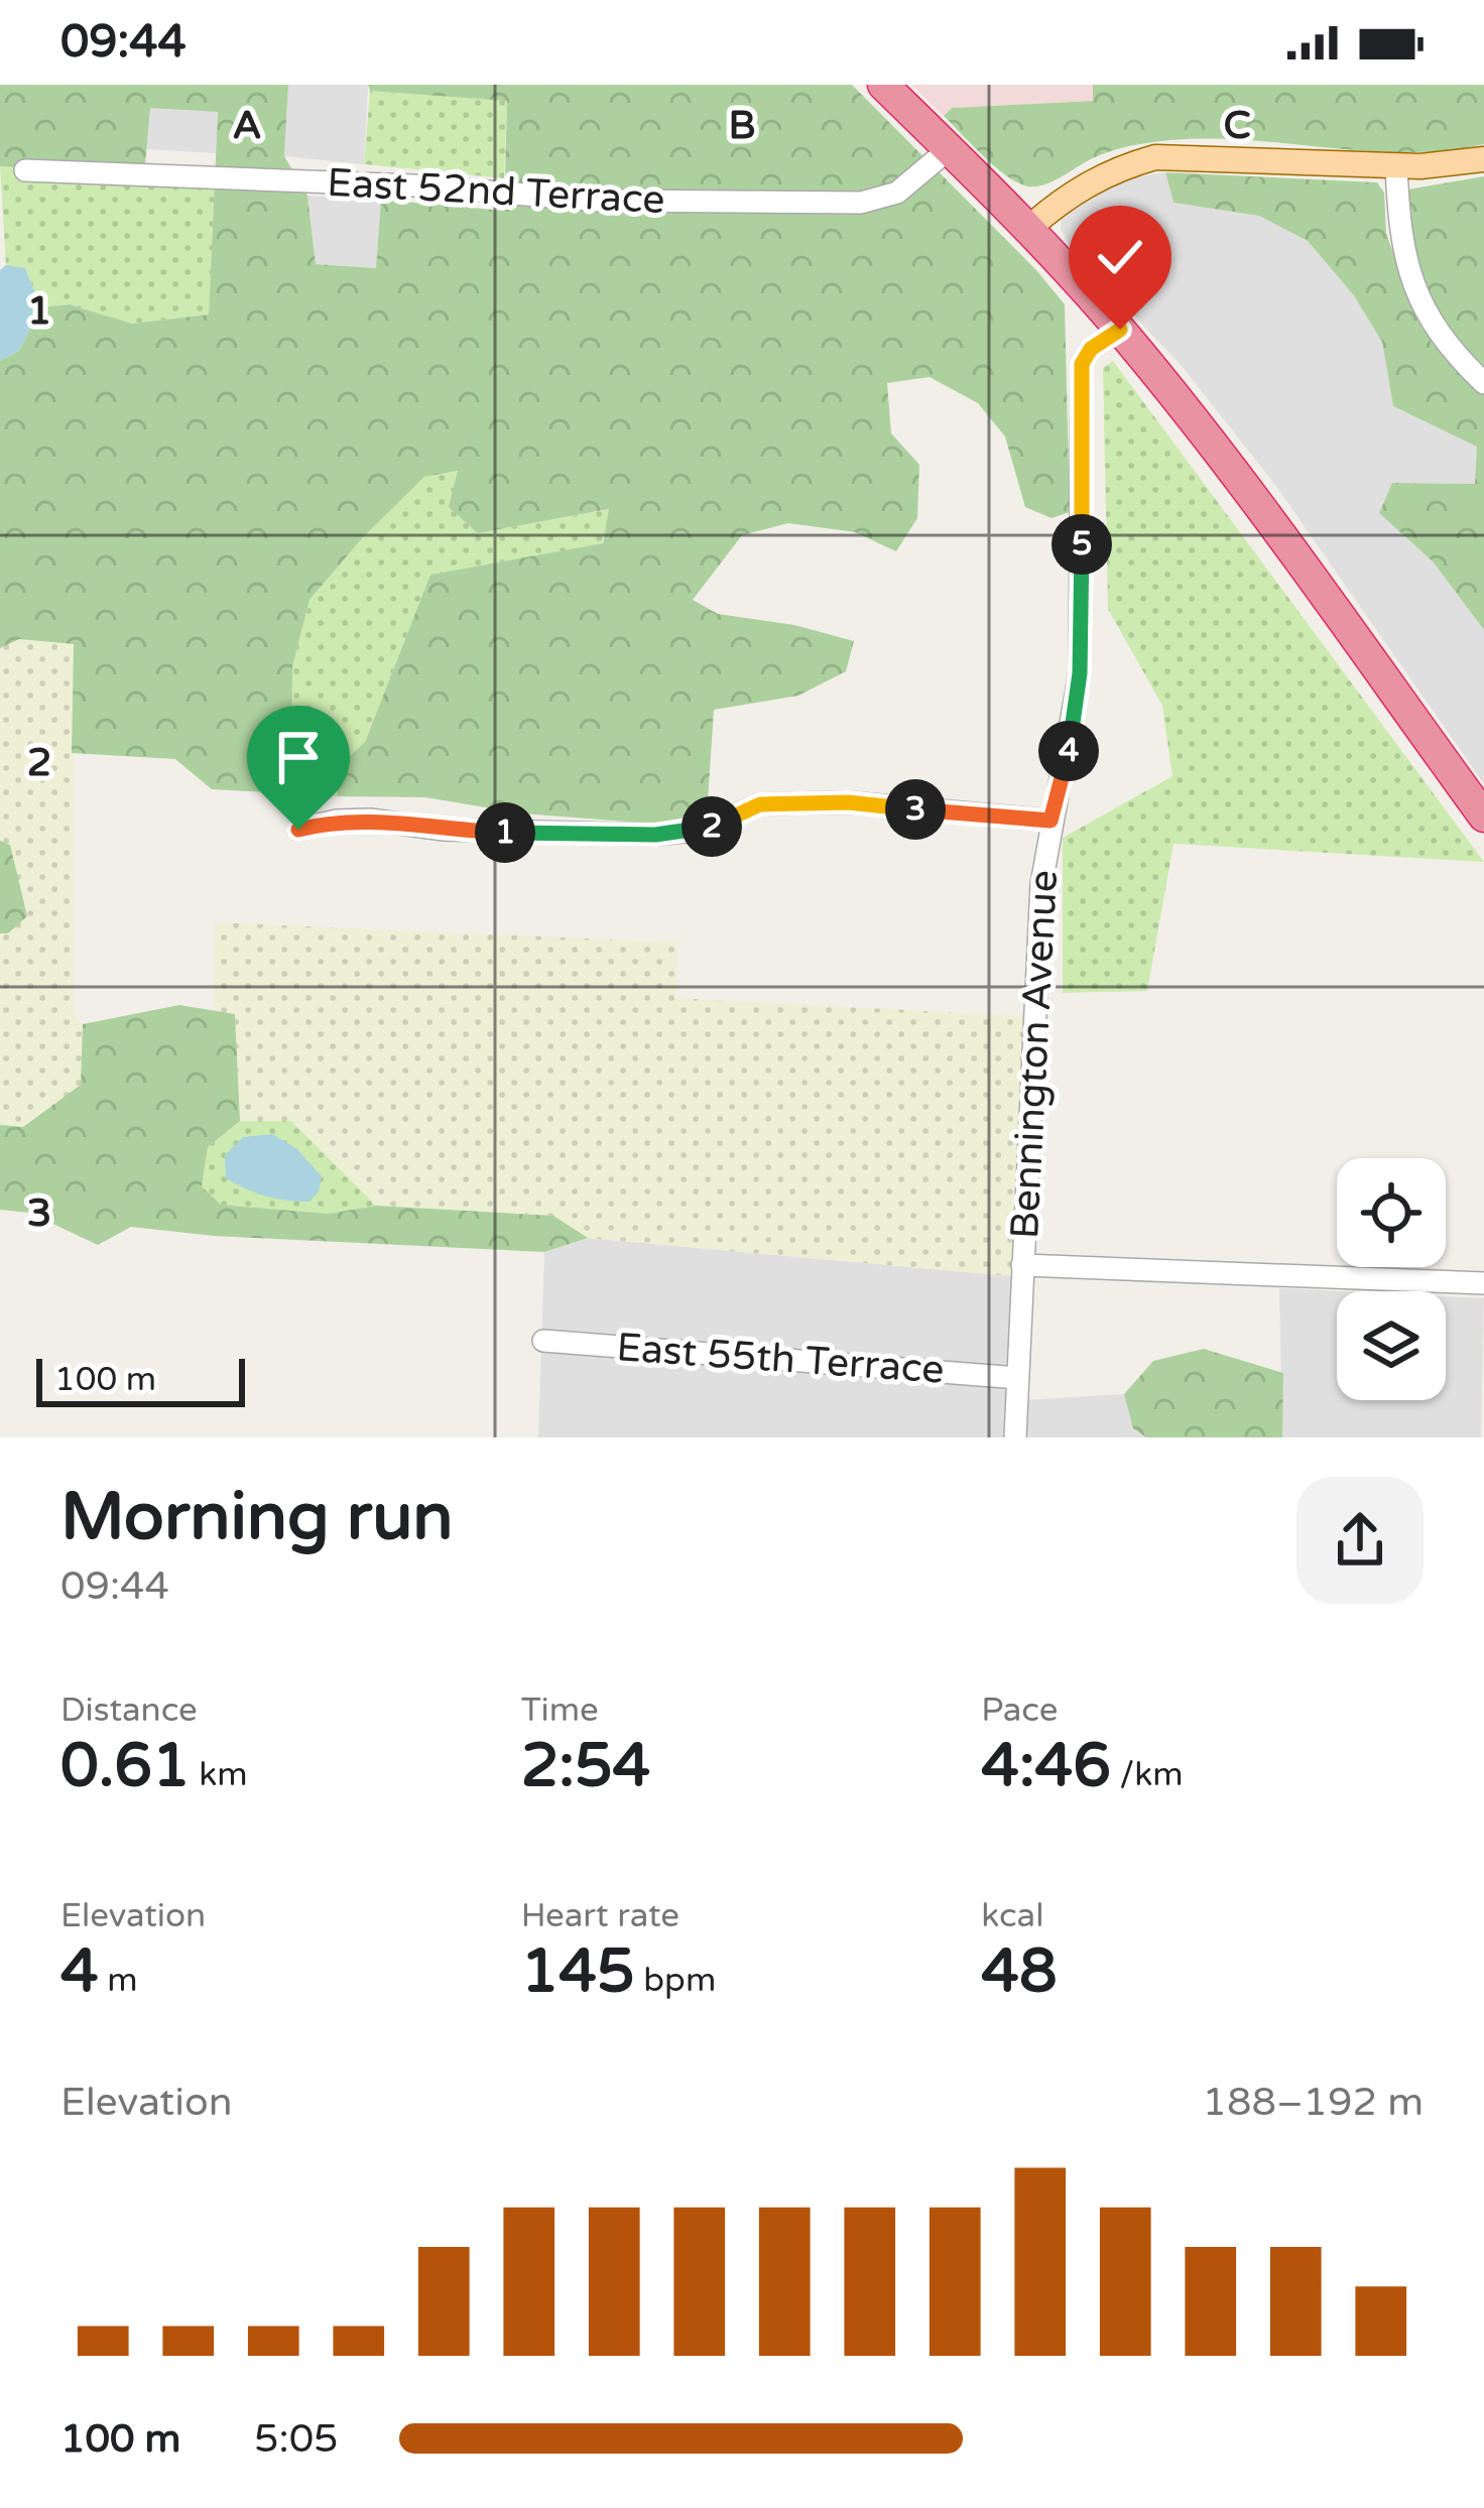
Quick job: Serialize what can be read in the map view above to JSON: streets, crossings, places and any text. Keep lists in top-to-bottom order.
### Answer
{
  "streets": {
    "street": ["East 52nd Terrace", "Bennington Avenue", "East 55th Terrace"]
  },
  "crossings": [
    ["Bennington Avenue", "East 55th Terrace"]
  ],
  "scale_bar": "100 m",
  "page": {
    "status": "09:44",
    "pins": [
      "5",
      "4",
      "3",
      "2",
      "1"
    ],
    "scale": "100 m",
    "heading": ["Morning run", "09:44"],
    "stats": [
      ["Distance", "0.61 km"],
      ["Time", "2:54"],
      ["Pace", "4:46 /km"],
      ["Elevation", "4 m"],
      ["Heart rate", "145 bpm"],
      ["kcal", "48"]
    ],
    "chart": ["Elevation", "188–192 m"],
    "list": [
      {
        "name": "100 m",
        "note": "5:05"
      }
    ]
  },
  "grid": {
    "columns": ["A", "B", "C"],
    "rows": ["1", "2", "3"]
  }
}
